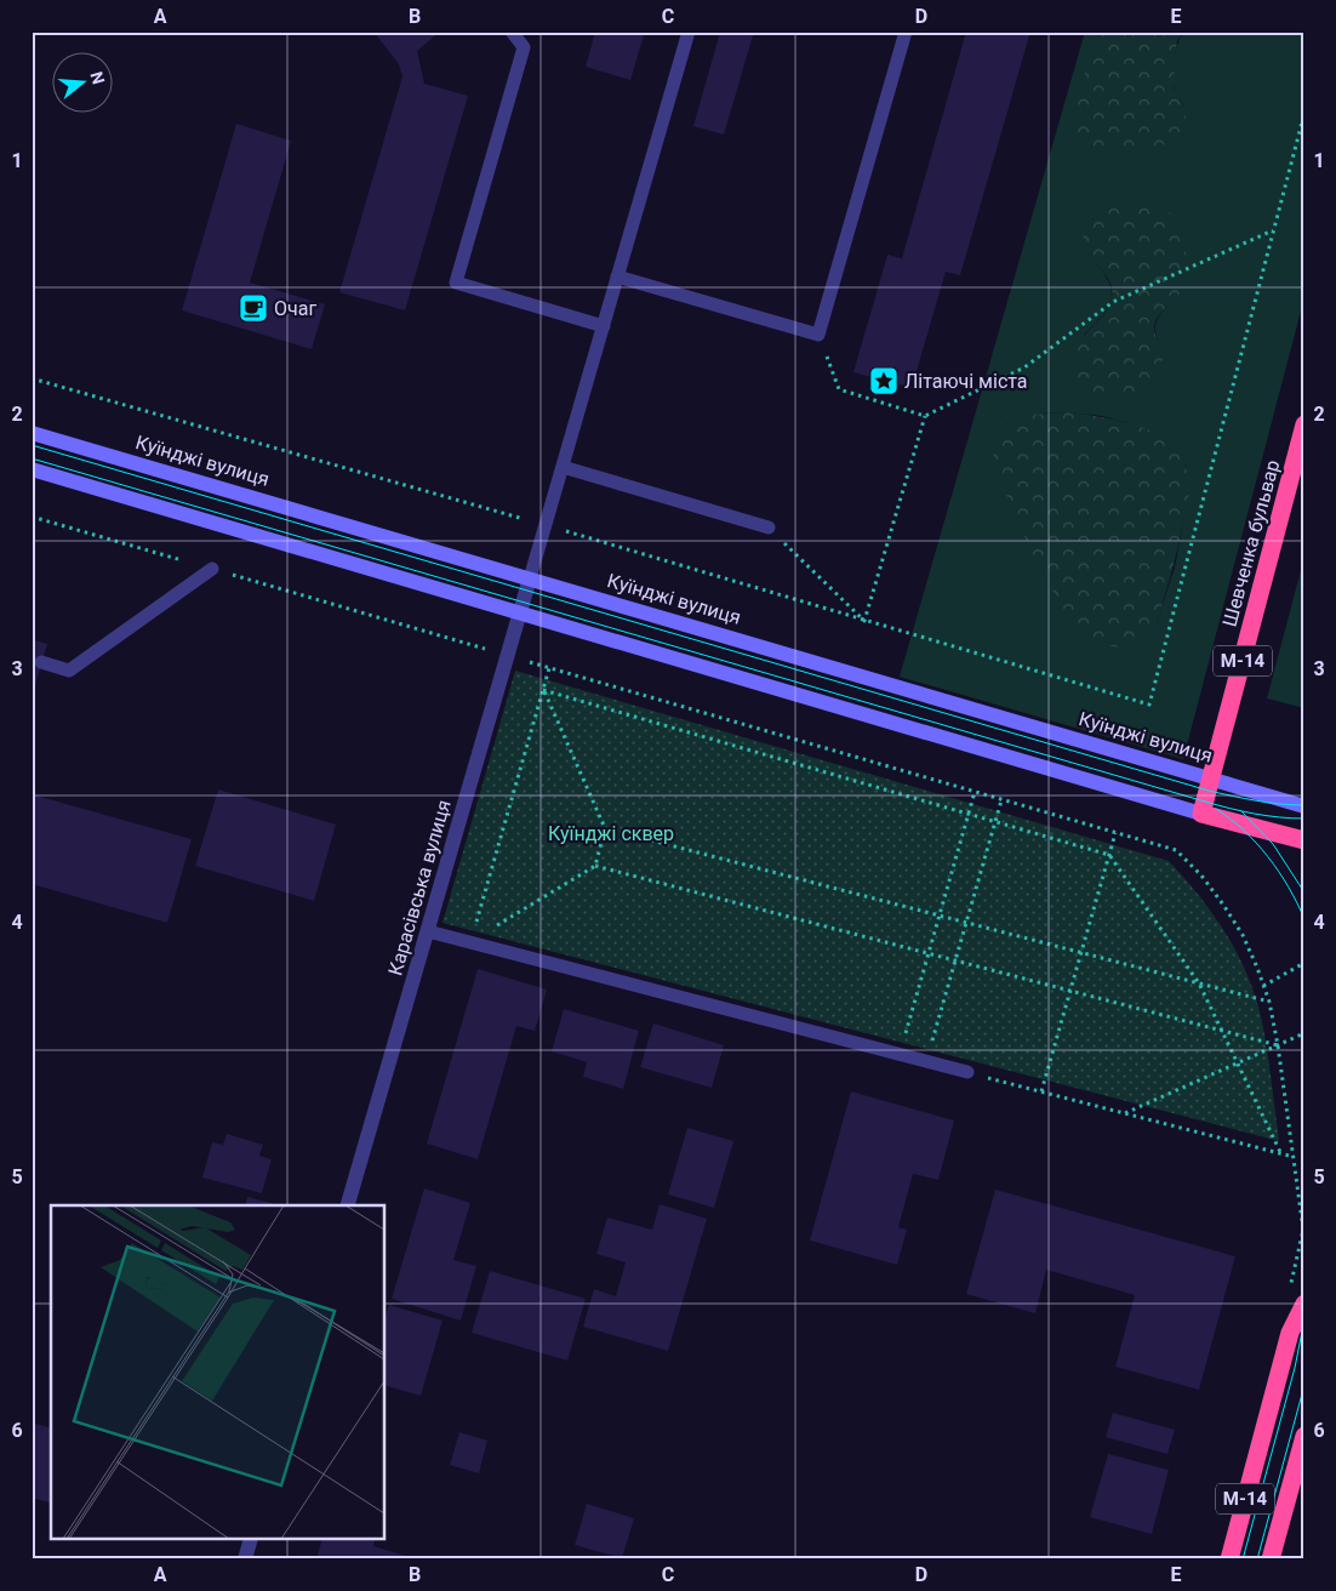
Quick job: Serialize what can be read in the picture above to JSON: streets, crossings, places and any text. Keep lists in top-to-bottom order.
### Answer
{
  "streets": {
    "highway": ["Шевченка бульвар", "М-14"],
    "main road": ["Куїнджі вулиця"],
    "street": ["Карасівська вулиця"]
  },
  "crossings": [
    ["Куїнджі вулиця", "Шевченка бульвар"],
    ["Куїнджі вулиця", "Карасівська вулиця"]
  ],
  "parks": ["Куїнджі сквер"],
  "places": {
    "cafe": ["Очаг"],
    "place": ["Літаючі міста"]
  },
  "north": "right",
  "grid": {
    "columns": [
      "A",
      "B",
      "C",
      "D",
      "E"
    ],
    "rows": [
      "1",
      "2",
      "3",
      "4",
      "5",
      "6"
    ]
  }
}
